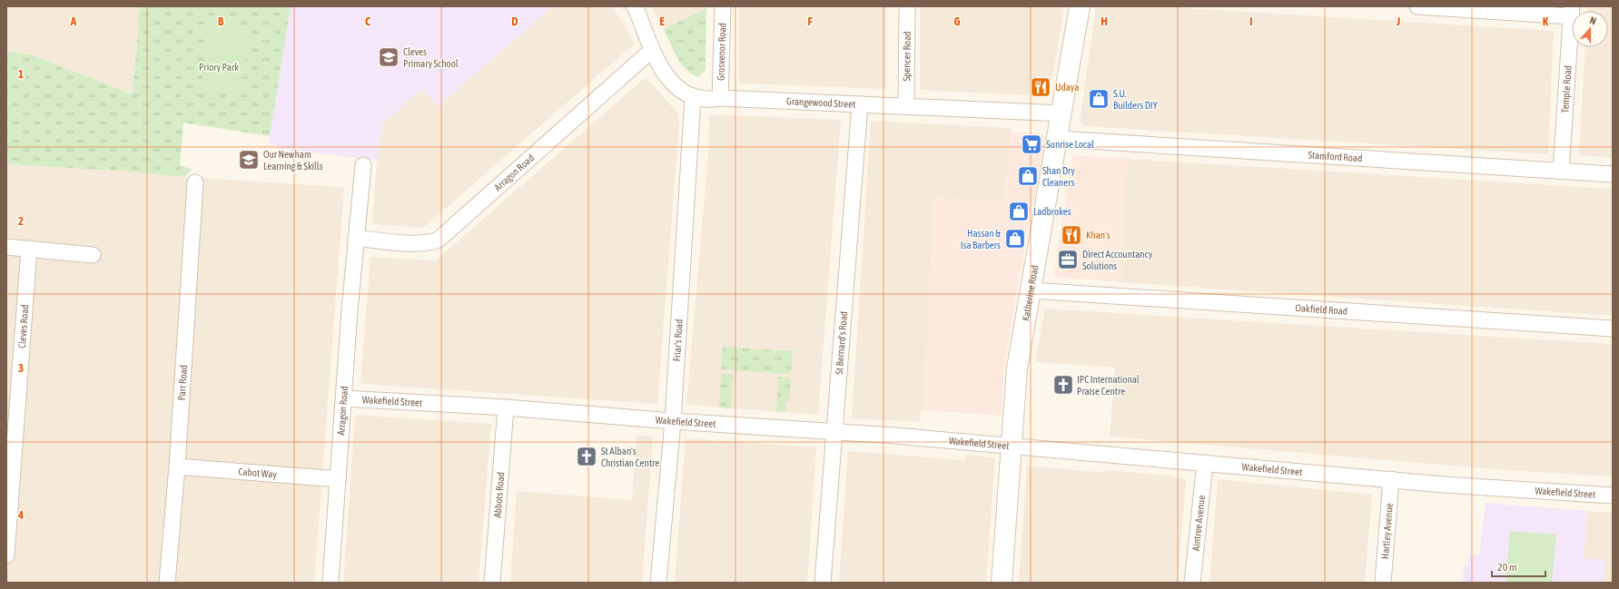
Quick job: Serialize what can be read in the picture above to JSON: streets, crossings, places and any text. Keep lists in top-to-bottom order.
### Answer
{
  "streets": {
    "main road": ["Katherine Road"],
    "street": [
      "Grosvenor Road",
      "Spencer Road",
      "Temple Road",
      "Grangewood Street",
      "Stamford Road",
      "Arragon Road",
      "Oakfield Road",
      "Cleves Road",
      "Friar's Road",
      "St Bernard's Road",
      "Parr Road",
      "Wakefield Street",
      "Cabot Way",
      "Abbots Road",
      "Aintree Avenue",
      "Hartley Avenue"
    ]
  },
  "crossings": [
    ["Grosvenor Road", "Grangewood Street"],
    ["Spencer Road", "Grangewood Street"],
    ["Temple Road", "Stamford Road"],
    ["Grangewood Street", "Arragon Road"],
    ["Grangewood Street", "Katherine Road"],
    ["Grangewood Street", "Friar's Road"],
    ["Grangewood Street", "St Bernard's Road"],
    ["Stamford Road", "Katherine Road"],
    ["Arragon Road", "Wakefield Street"],
    ["Arragon Road", "Cabot Way"],
    ["Katherine Road", "Oakfield Road"],
    ["Katherine Road", "Wakefield Street"],
    ["Friar's Road", "Wakefield Street"],
    ["St Bernard's Road", "Wakefield Street"],
    ["Parr Road", "Cabot Way"],
    ["Wakefield Street", "Abbots Road"],
    ["Wakefield Street", "Aintree Avenue"],
    ["Wakefield Street", "Hartley Avenue"]
  ],
  "parks": ["Priory Park"],
  "places": {
    "school or university": ["Cleves Primary School", "Our Newham Learning & Skills"],
    "restaurant": ["Udaya", "Khan's"],
    "shop": [
      "S.U. Builders DIY",
      "Shan Dry Cleaners",
      "Ladbrokes",
      "Hassan & Isa Barbers"
    ],
    "supermarket": ["Sunrise Local"],
    "office": ["Direct Accountancy Solutions"],
    "church": ["IPC International Praise Centre", "St Alban's Christian Centre"]
  },
  "scale_bar": "20 m",
  "north": "top",
  "grid": {
    "columns": [
      "A",
      "B",
      "C",
      "D",
      "E",
      "F",
      "G",
      "H",
      "I",
      "J",
      "K"
    ],
    "rows": [
      "1",
      "2",
      "3",
      "4"
    ]
  }
}
